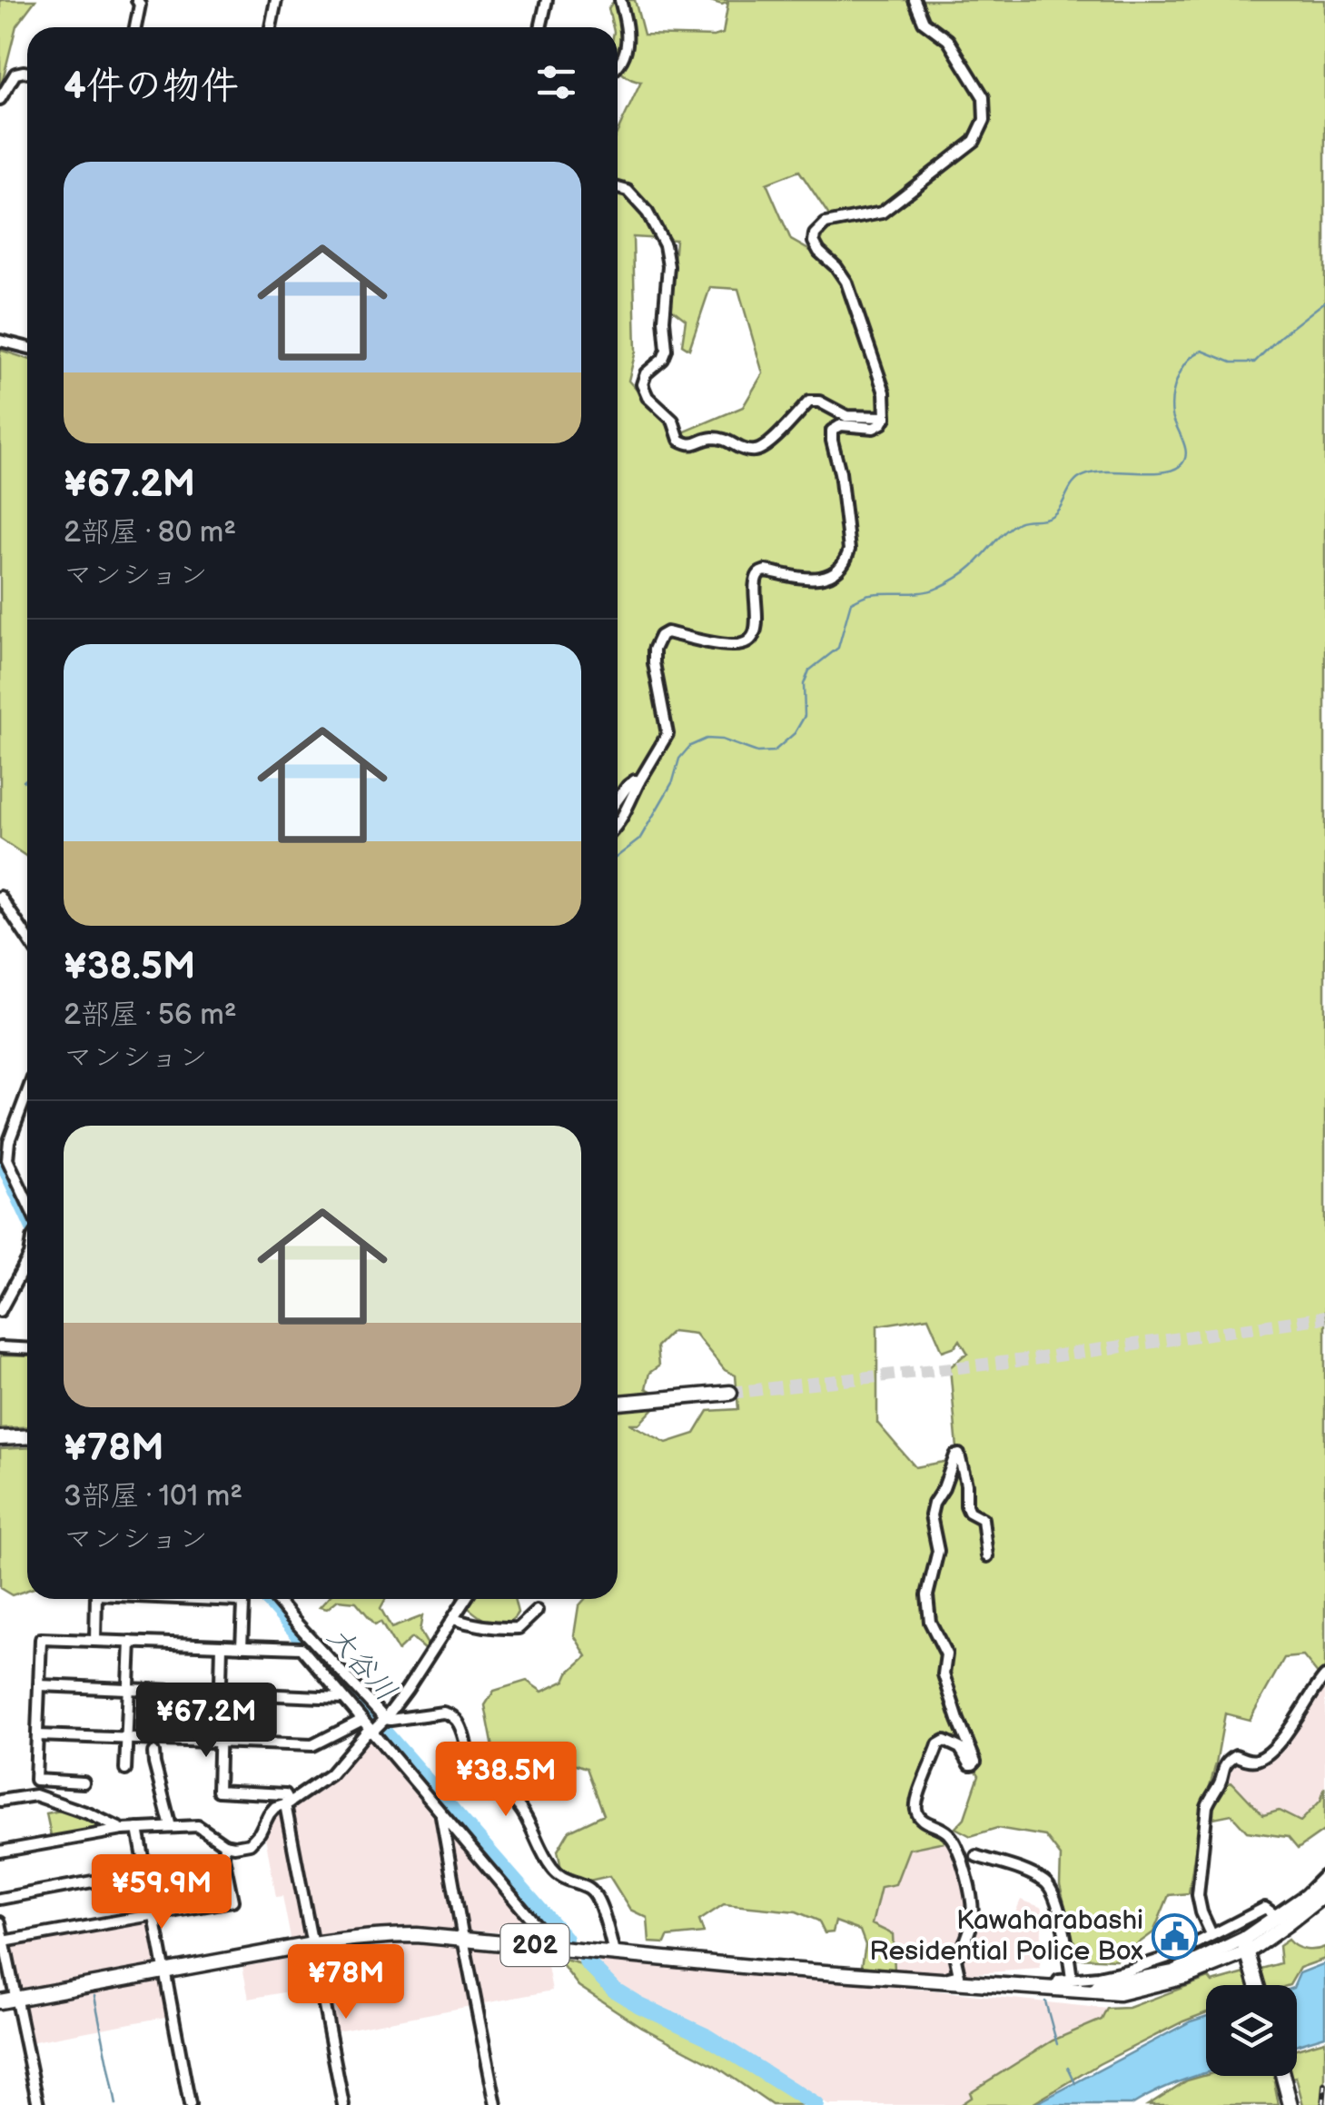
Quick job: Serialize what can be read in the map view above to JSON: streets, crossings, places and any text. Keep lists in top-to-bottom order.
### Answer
{
  "streets": {
    "highway": ["202"]
  },
  "water": ["大谷川"],
  "places": {
    "public building": ["Kawaharabashi Residential Police Box"]
  },
  "page": {
    "heading": "4件の物件",
    "list": [
      {
        "name": "¥67.2M",
        "note": "2部屋 · 80 m² · マンション"
      },
      {
        "name": "¥38.5M",
        "note": "2部屋 · 56 m² · マンション"
      },
      {
        "name": "¥78M",
        "note": "3部屋 · 101 m² · マンション"
      }
    ],
    "price": [
      "¥67.2M",
      "¥38.5M",
      "¥59.9M",
      "¥78M"
    ]
  }
}
